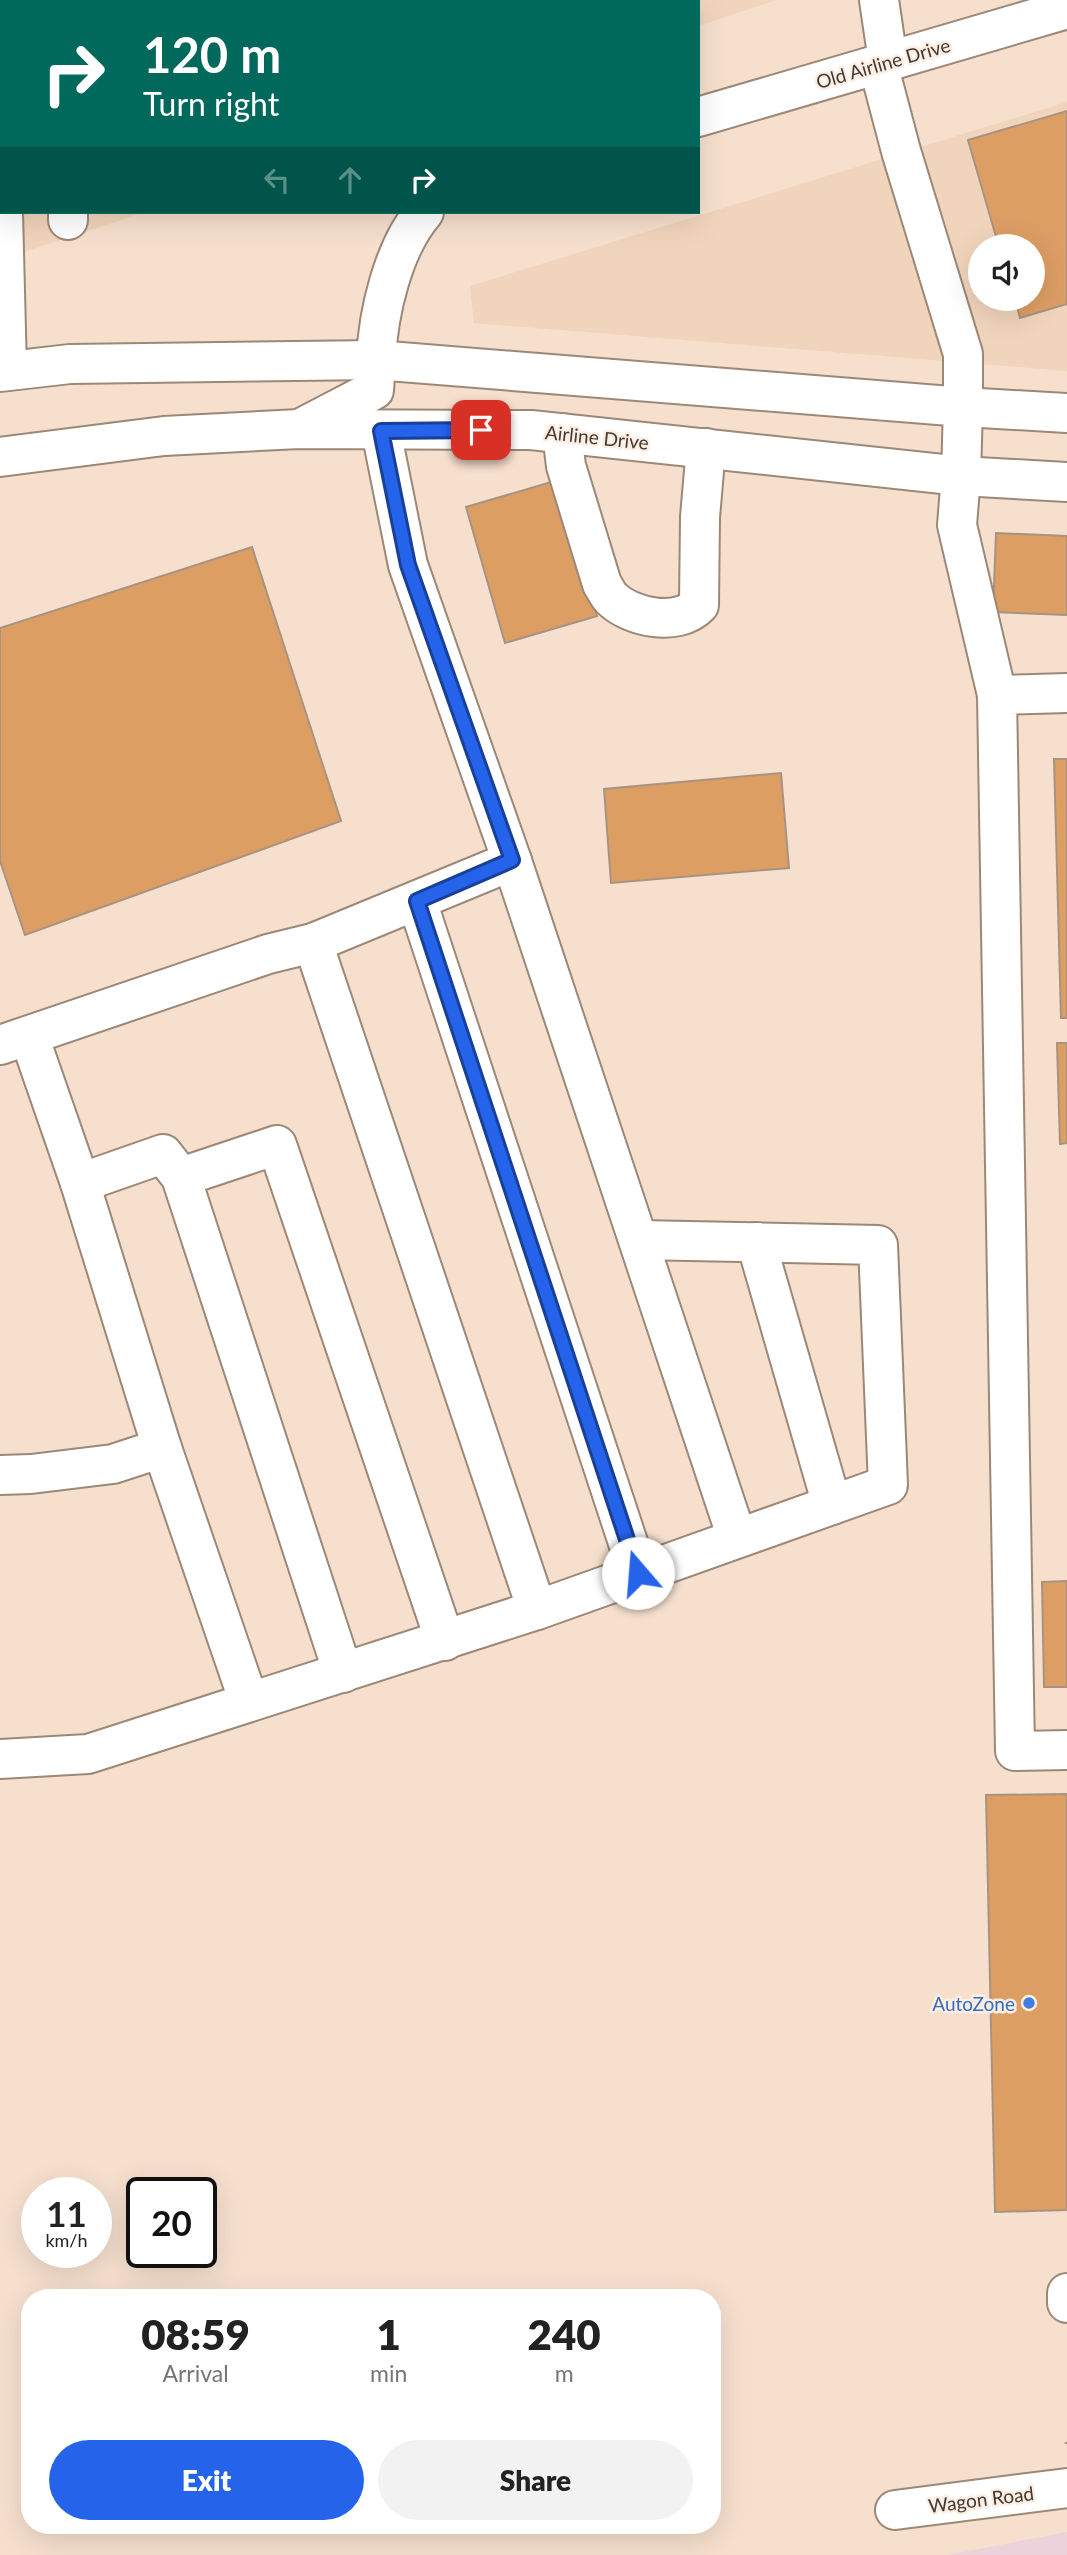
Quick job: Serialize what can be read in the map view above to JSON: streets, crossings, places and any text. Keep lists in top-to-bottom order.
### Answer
{
  "streets": {
    "main road": ["Old Airline Drive", "Airline Drive", "Wagon Road"]
  },
  "places": ["AutoZone"],
  "page": {
    "turn": ["120 m", "Turn right"],
    "speed": "11 km/h",
    "limit": "20",
    "eta": [
      "08:59",
      "Arrival",
      "1",
      "min",
      "240",
      "m"
    ],
    "buttons": ["Exit", "Share"]
  }
}
